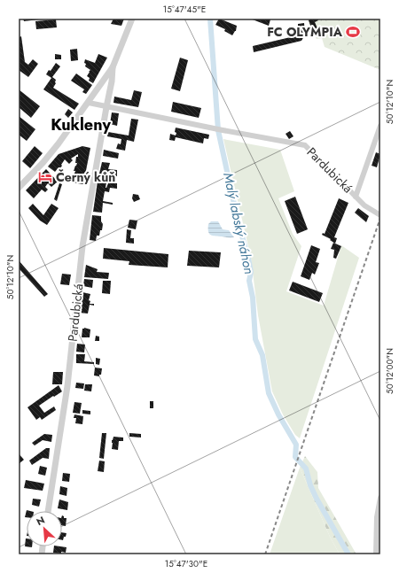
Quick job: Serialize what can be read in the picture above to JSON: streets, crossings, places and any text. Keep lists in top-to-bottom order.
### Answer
{
  "streets": {
    "street": ["Pardubická"]
  },
  "districts": ["Kukleny"],
  "water": ["Malý labský náhon"],
  "places": {
    "sports": ["FC OLYMPIA"],
    "hotel": ["Černý kůň"]
  },
  "north": "top left",
  "coordinates": [
    "15°47'45\"E",
    "50°12'10\"N",
    "50°12'00\"N",
    "15°47'30\"E"
  ]
}
